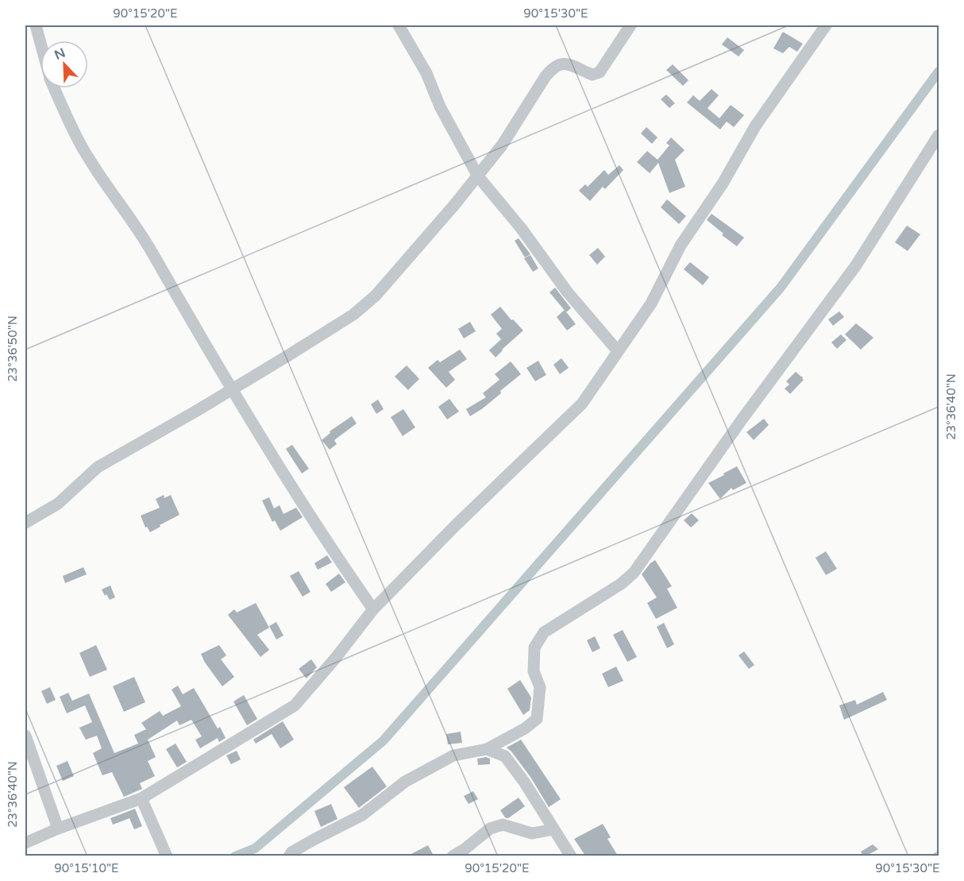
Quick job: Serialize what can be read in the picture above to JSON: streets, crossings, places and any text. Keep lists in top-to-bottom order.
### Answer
{
  "north": "top left",
  "coordinates": [
    "90°15'20\"E",
    "90°15'30\"E",
    "23°36'50\"N",
    "23°36'40\"N",
    "90°15'10\"E"
  ]
}
